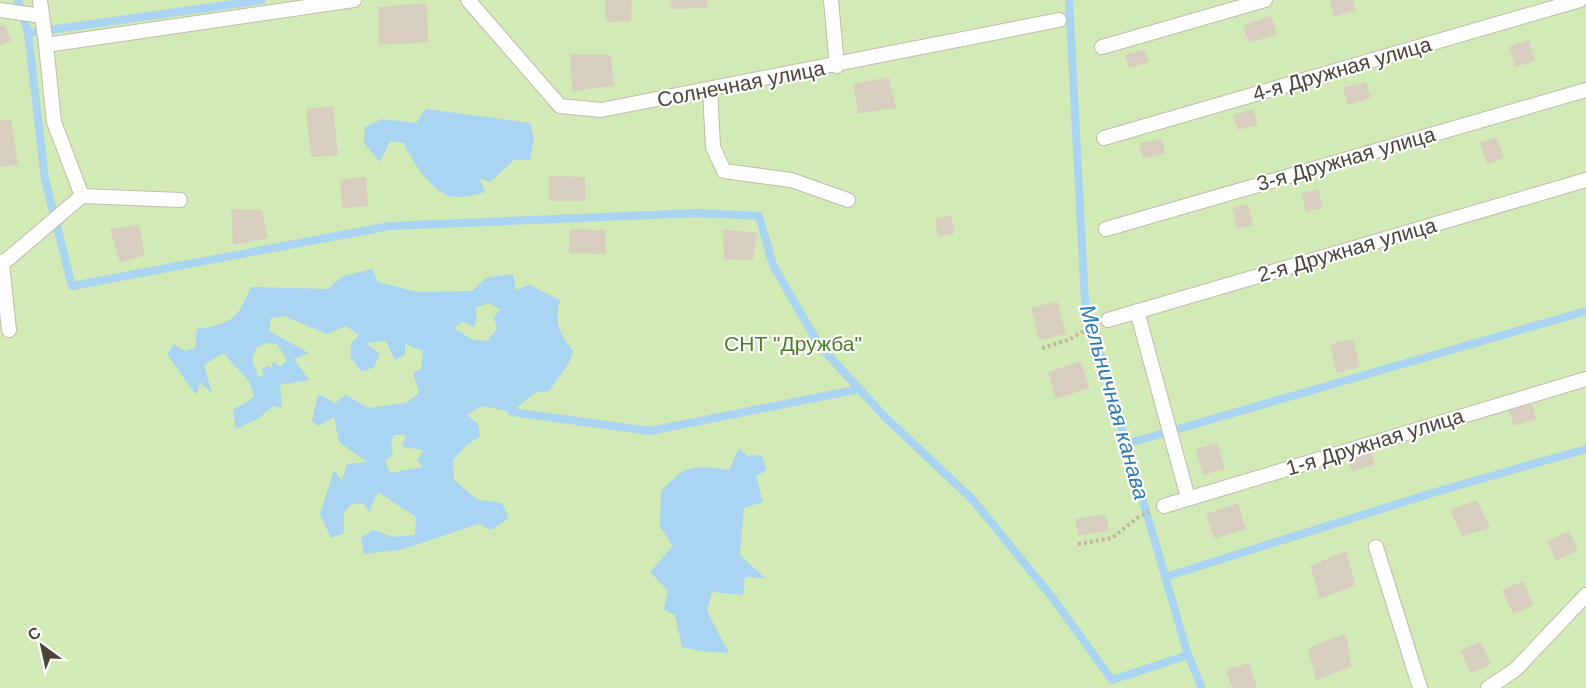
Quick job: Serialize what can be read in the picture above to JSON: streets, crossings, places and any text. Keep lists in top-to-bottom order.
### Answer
{
  "streets": {
    "lane": [
      "4-я Дружная улица",
      "Солнечная улица",
      "3-я Дружная улица",
      "2-я Дружная улица",
      "1-я Дружная улица"
    ]
  },
  "water": ["Мельничная канава"],
  "parks": ["СНТ \"Дружба\""],
  "north": "top left"
}
